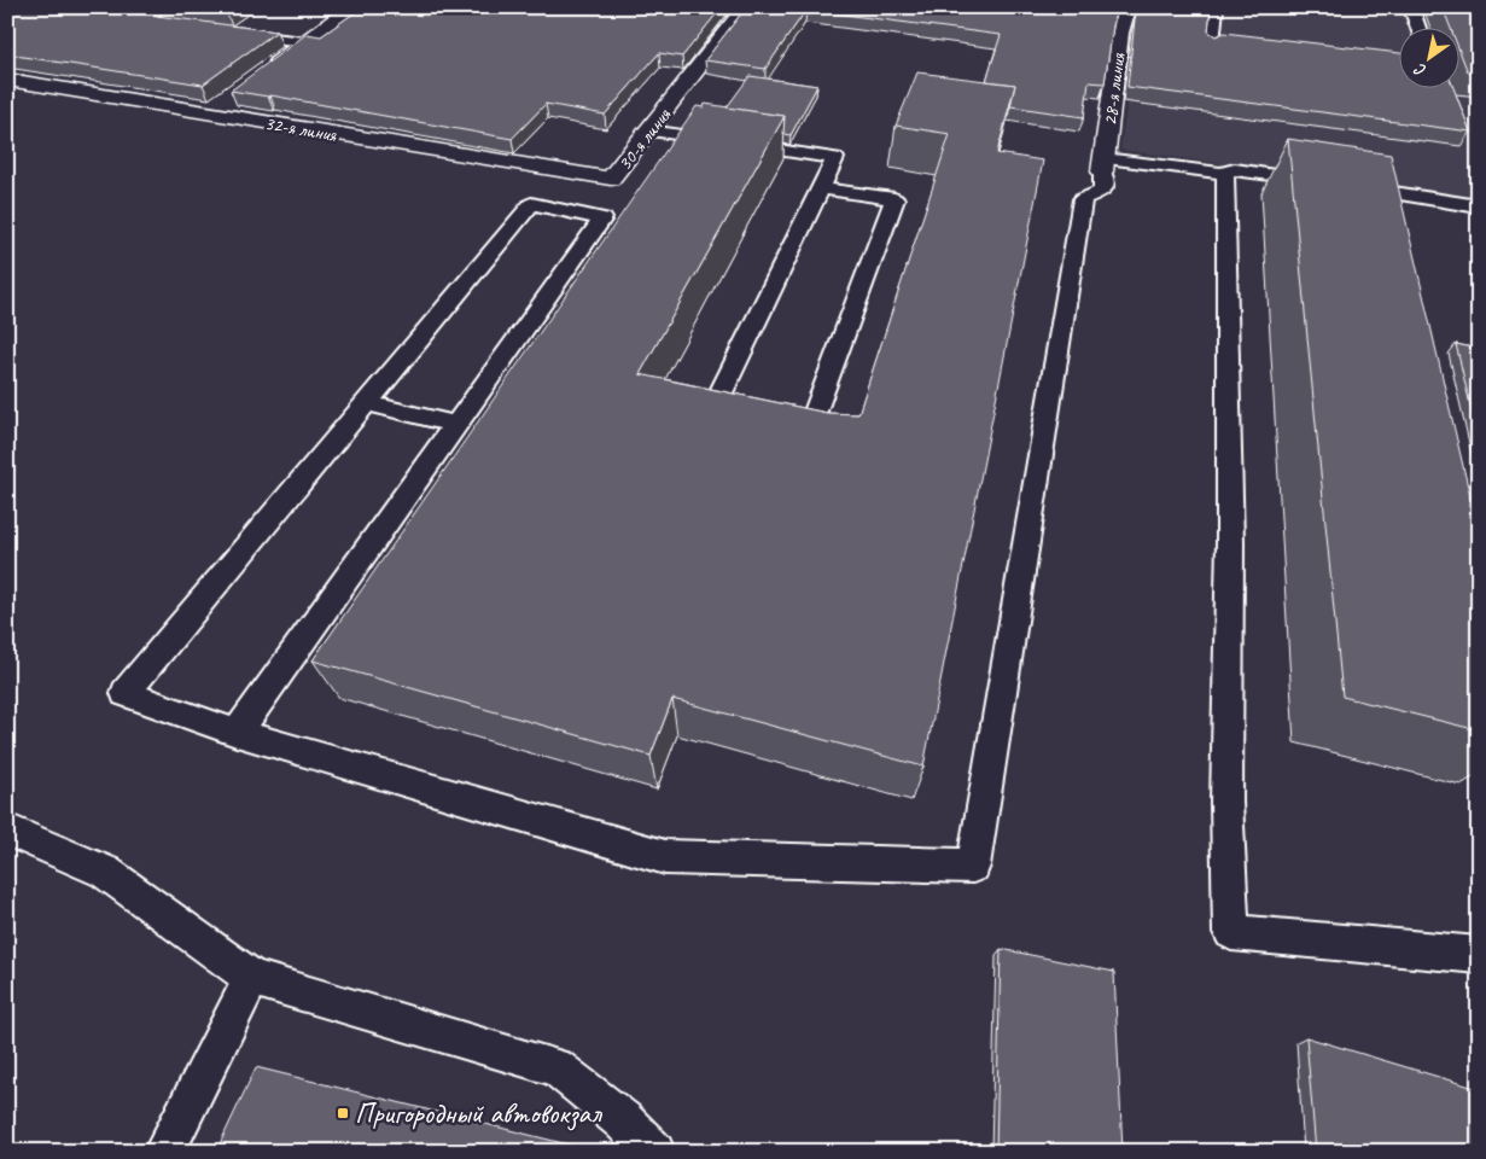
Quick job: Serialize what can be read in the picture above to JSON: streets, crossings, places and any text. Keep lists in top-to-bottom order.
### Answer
{
  "streets": {
    "street": ["28-я линия", "32-я линия", "30-я линия"]
  },
  "crossings": [
    ["32-я линия", "30-я линия"]
  ],
  "places": {
    "transit": ["Пригородный автовокзал"]
  },
  "north": "bottom left"
}
